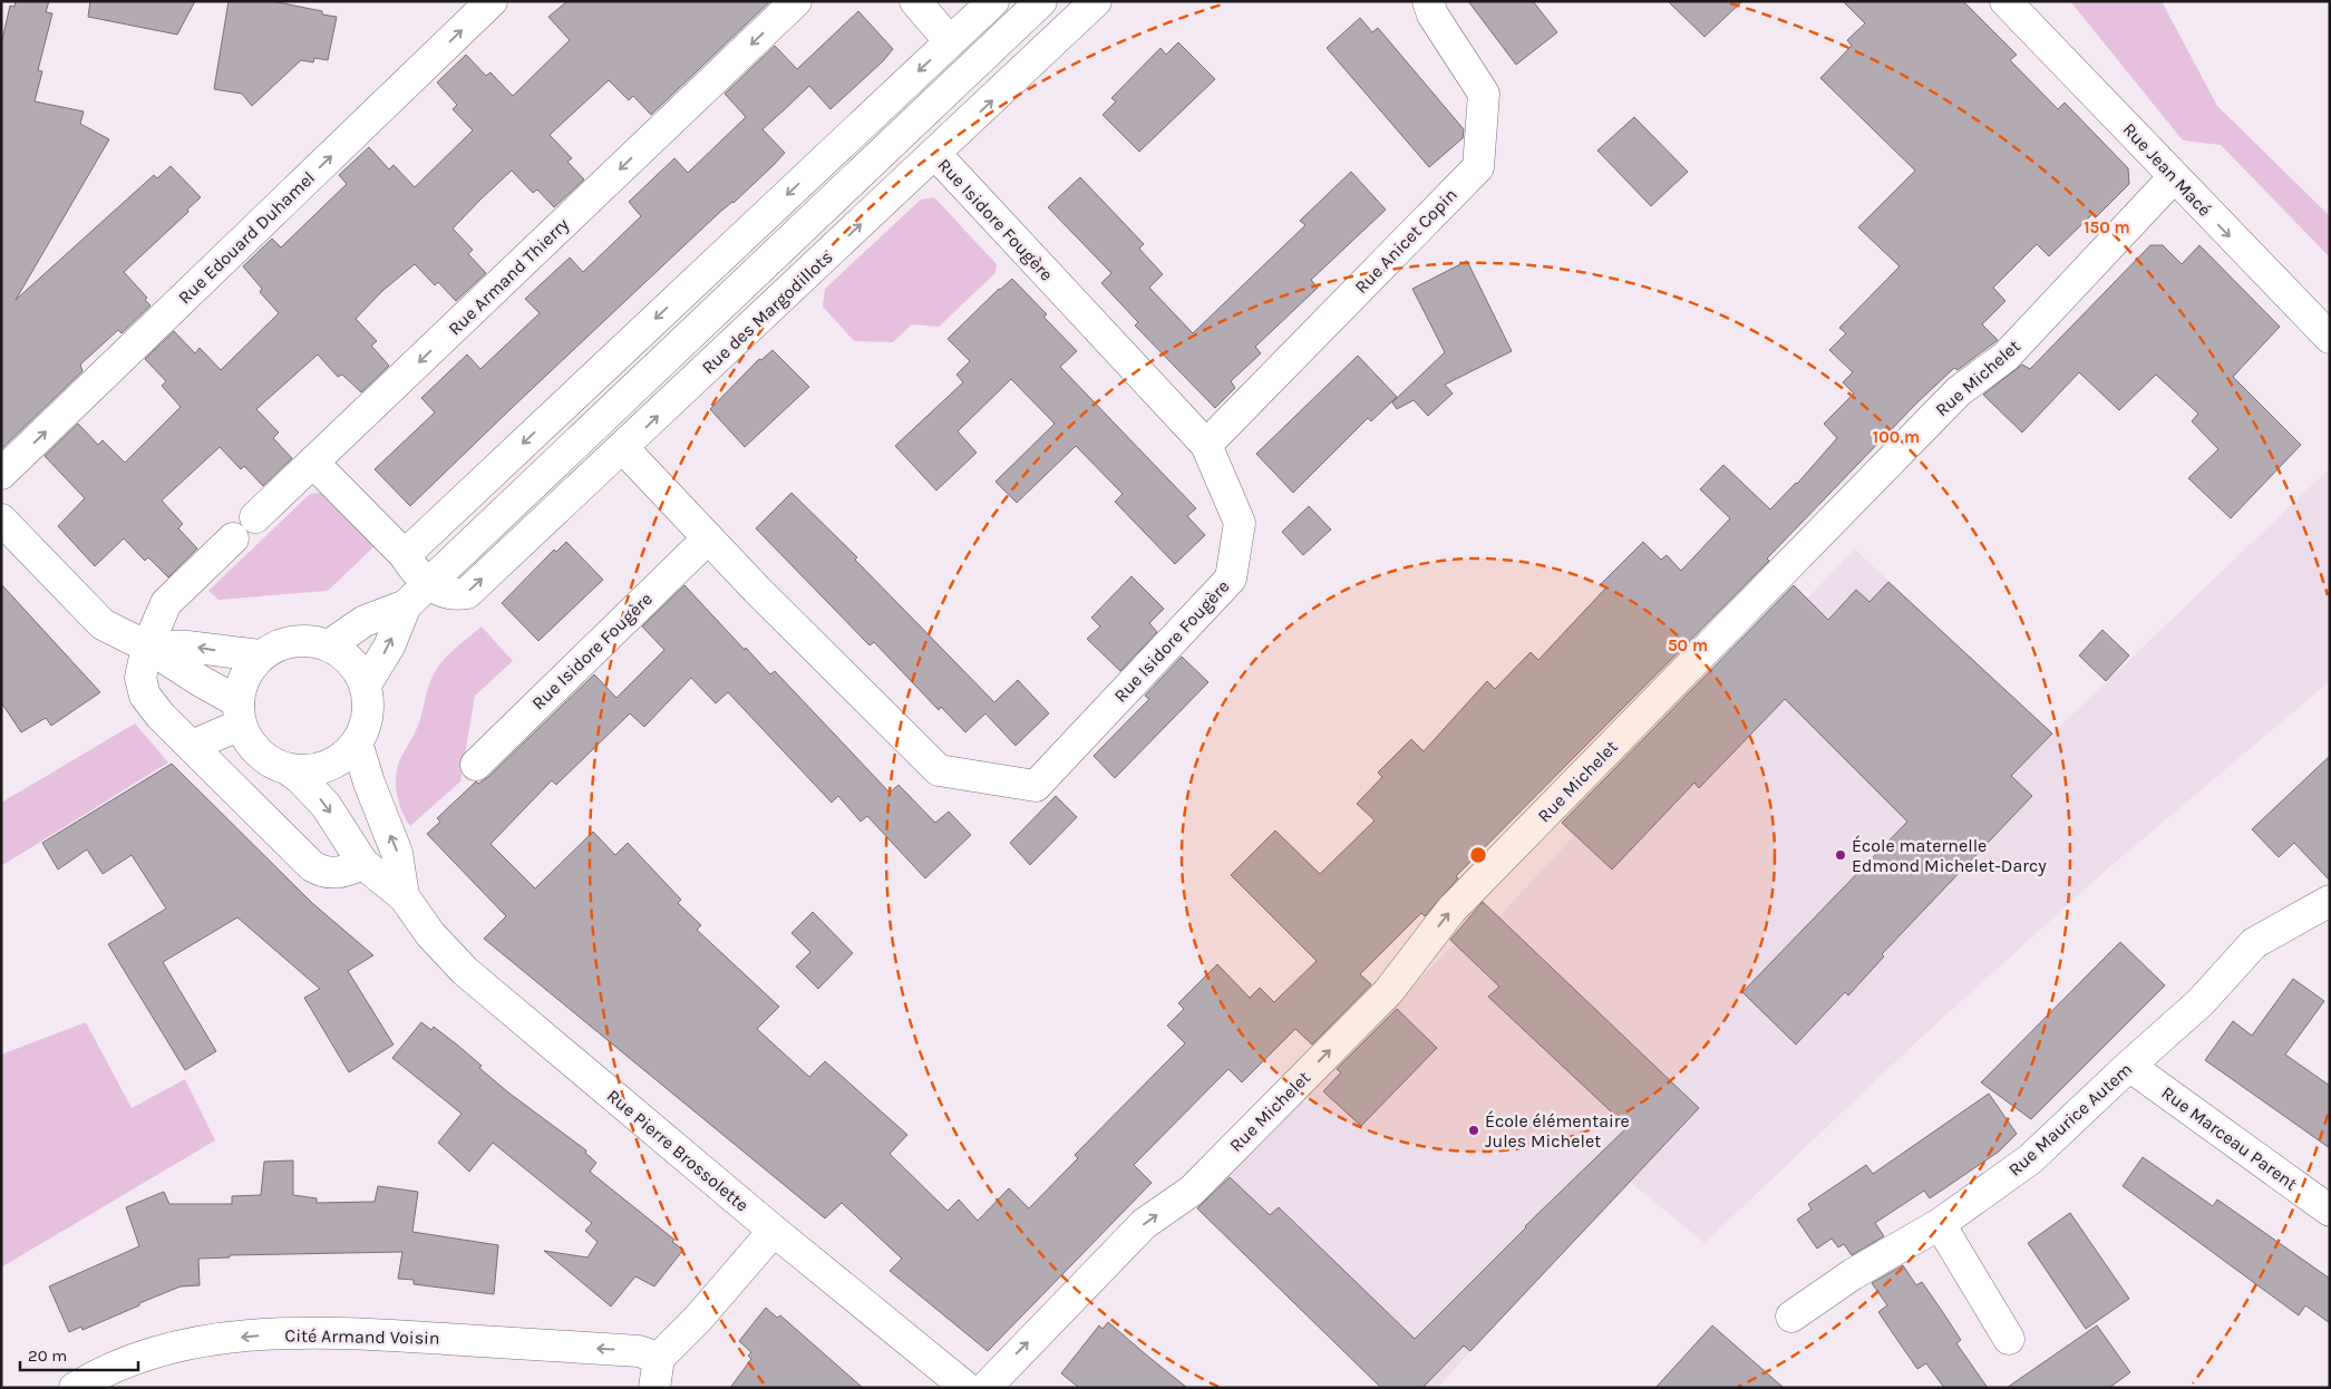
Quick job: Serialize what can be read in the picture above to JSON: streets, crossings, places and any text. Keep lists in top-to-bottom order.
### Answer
{
  "streets": {
    "street": [
      "Rue Jean Macé",
      "Rue Isidore Fougère",
      "Rue Edouard Duhamel",
      "Rue Anicet Copin",
      "Rue Armand Thierry",
      "Rue des Margodillots",
      "Rue Michelet",
      "Rue Maurice Autem",
      "Rue Marceau Parent",
      "Rue Pierre Brossolette",
      "Cité Armand Voisin"
    ]
  },
  "crossings": [
    ["Rue Jean Macé", "Rue Michelet"],
    ["Rue Isidore Fougère", "Rue Anicet Copin"],
    ["Rue Isidore Fougère", "Rue des Margodillots"],
    ["Rue des Margodillots", "Rue Pierre Brossolette"],
    ["Rue Maurice Autem", "Rue Marceau Parent"]
  ],
  "one_way": [
    "Rue Jean Macé",
    "Rue Edouard Duhamel",
    "Rue Michelet",
    "Cité Armand Voisin"
  ],
  "places": ["École maternelle Edmond Michelet-Darcy", "École élémentaire Jules Michelet"],
  "scale_bar": "20 m",
  "rings": ["150 m", "100 m", "50 m"]
}
